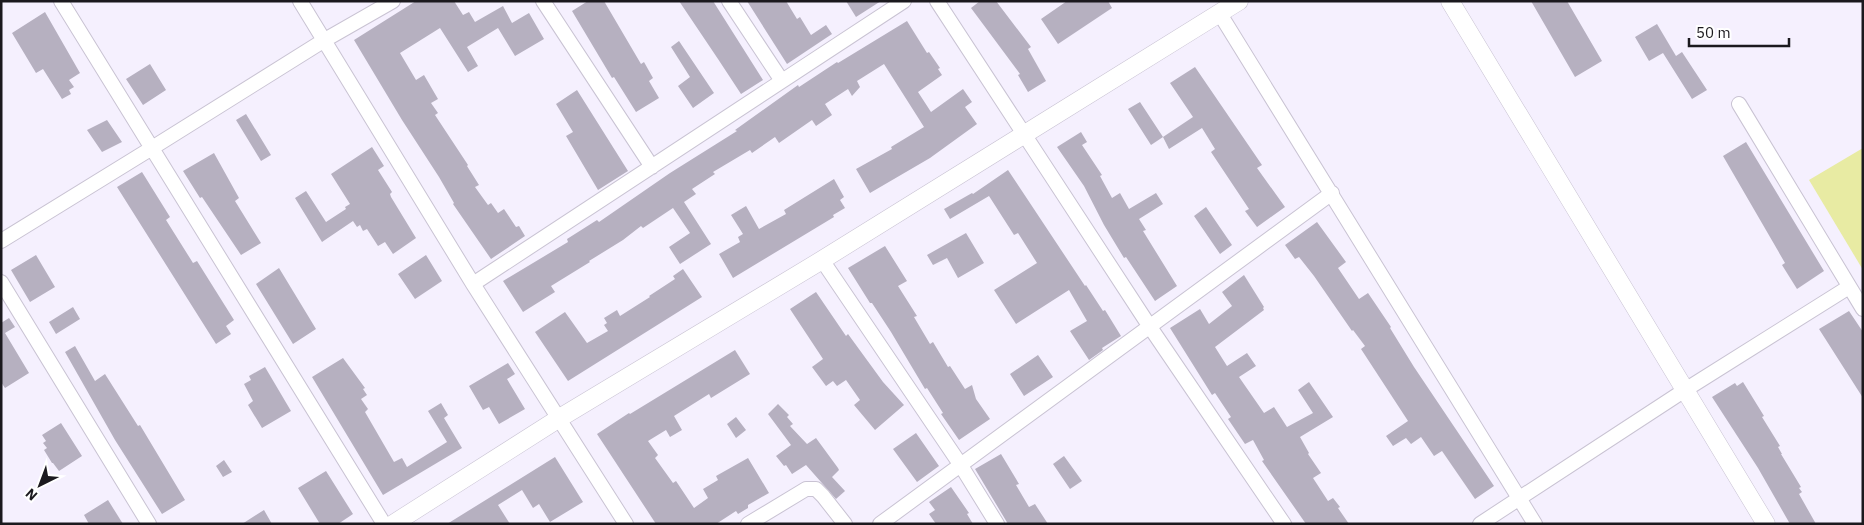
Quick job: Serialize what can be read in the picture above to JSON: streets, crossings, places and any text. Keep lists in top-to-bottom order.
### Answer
{
  "scale_bar": "50 m",
  "north": "bottom left"
}
